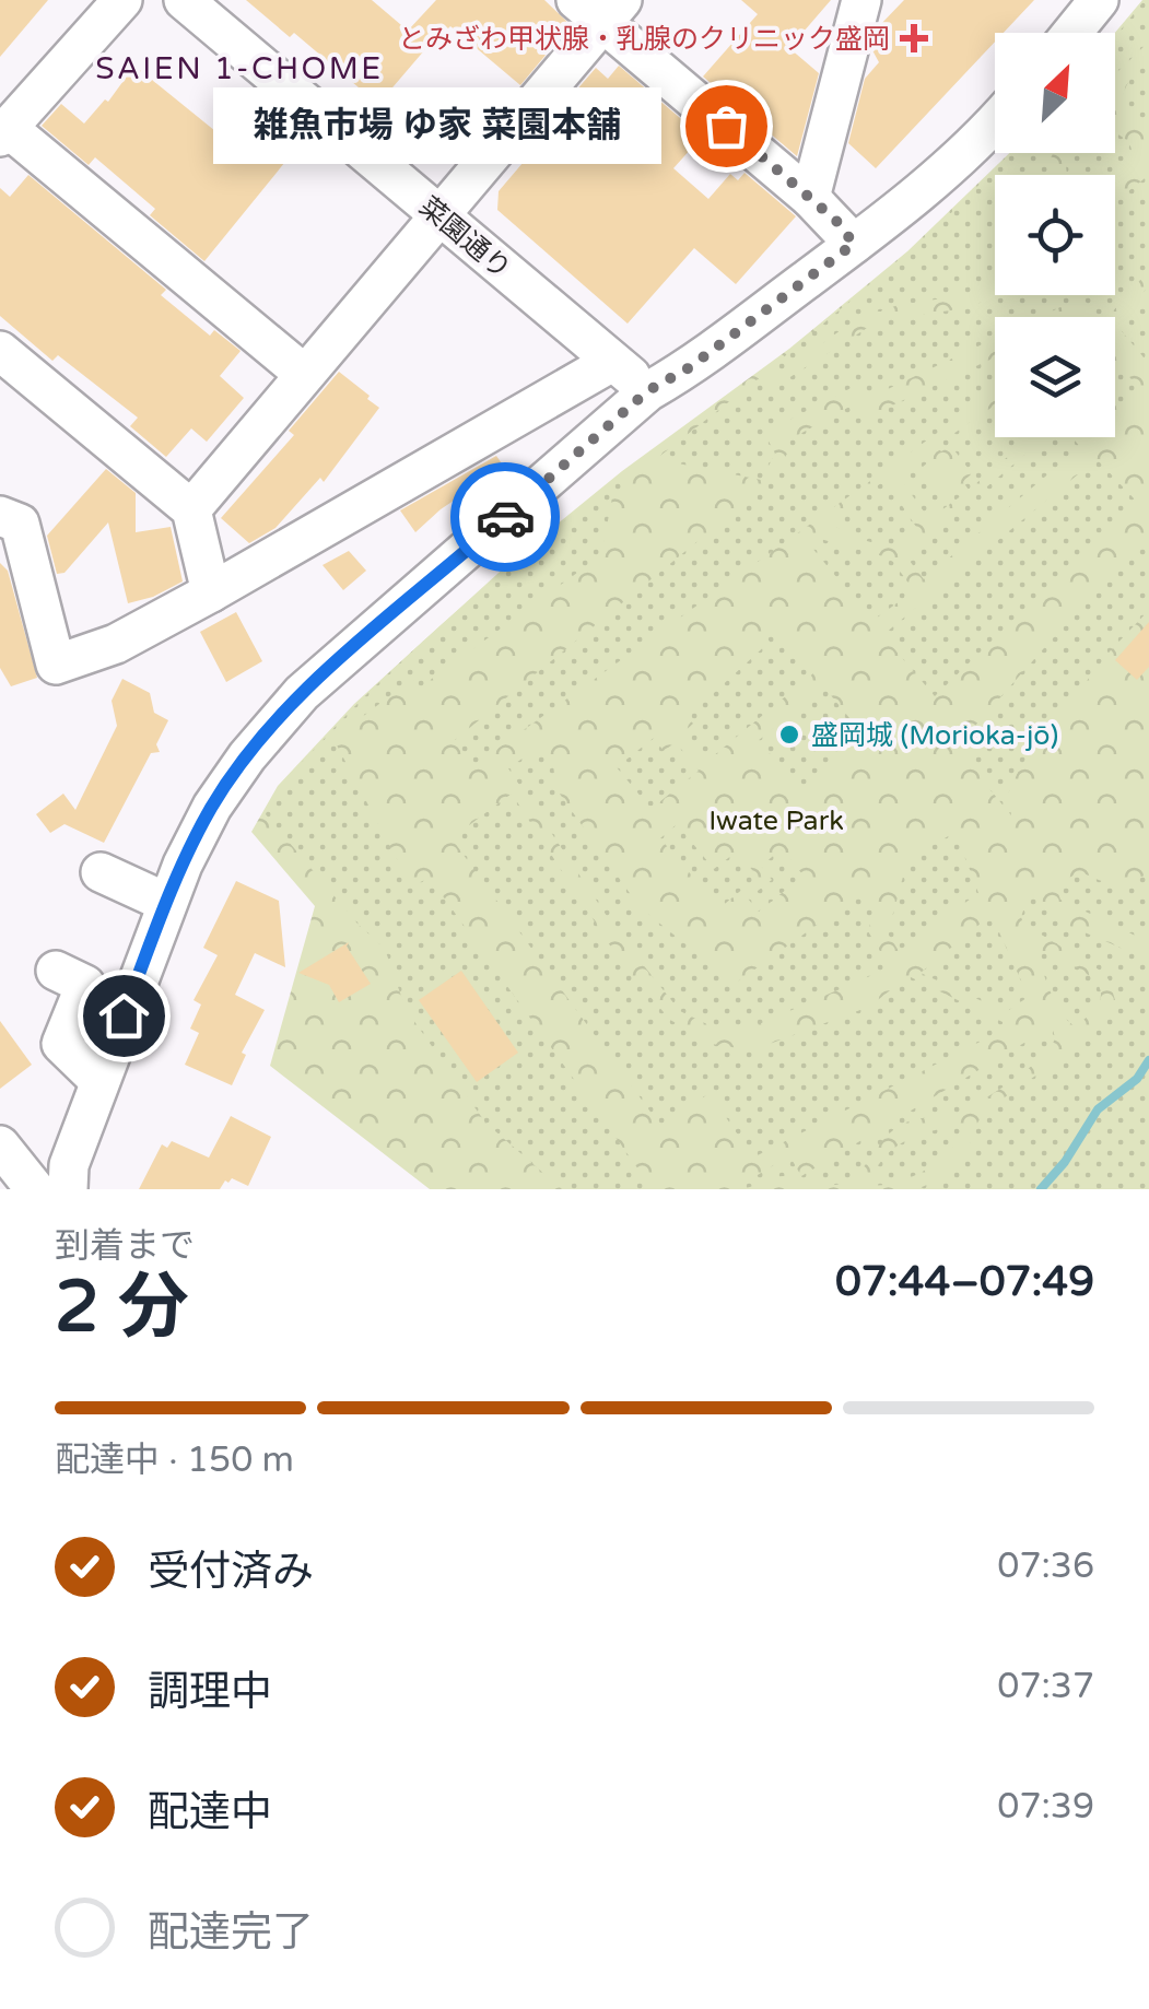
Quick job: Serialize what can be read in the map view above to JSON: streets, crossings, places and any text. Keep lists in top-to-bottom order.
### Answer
{
  "streets": {
    "street": ["菜園通り"]
  },
  "districts": ["SAIEN 1-CHOME"],
  "parks": ["Iwate Park"],
  "places": {
    "health": ["とみざわ甲状腺・乳腺のクリニック盛岡"],
    "other": ["雑魚市場 ゆ家 菜園本舗", "盛岡城 (Morioka-jō)"]
  },
  "north": "top right",
  "page": {
    "bubble": "雑魚市場 ゆ家 菜園本舗",
    "heading": ["2 分", "到着まで", "07:44–07:49"],
    "bar": "配達中 · 150 m",
    "list": [
      ["受付済み", "07:36"],
      ["調理中", "07:37"],
      ["配達中", "07:39"],
      "配達完了"
    ]
  }
}
